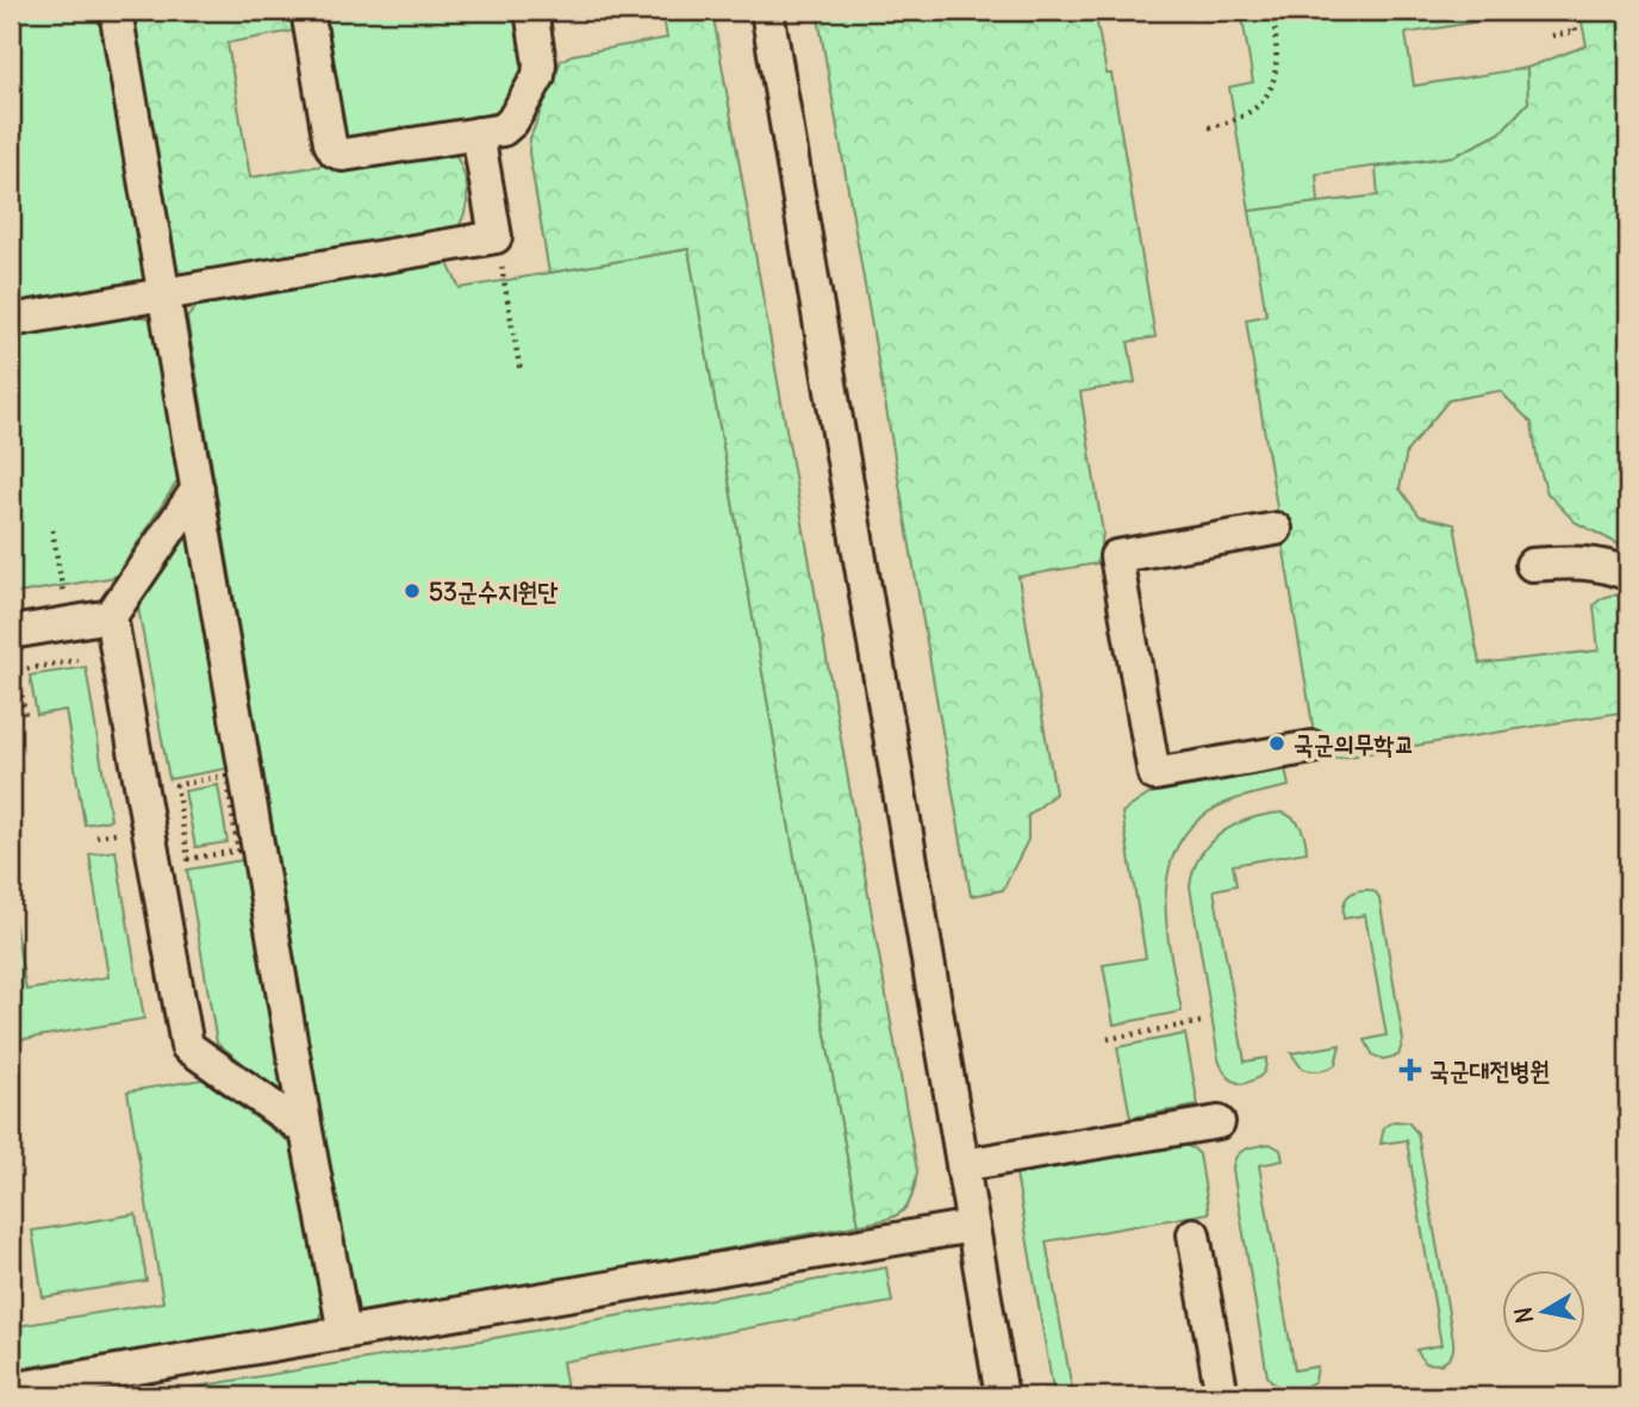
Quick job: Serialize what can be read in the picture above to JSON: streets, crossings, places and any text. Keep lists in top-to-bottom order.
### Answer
{
  "places": {
    "other": ["53군수지원단", "국군의무학교"],
    "health": ["국군대전병원"]
  },
  "north": "left"
}
